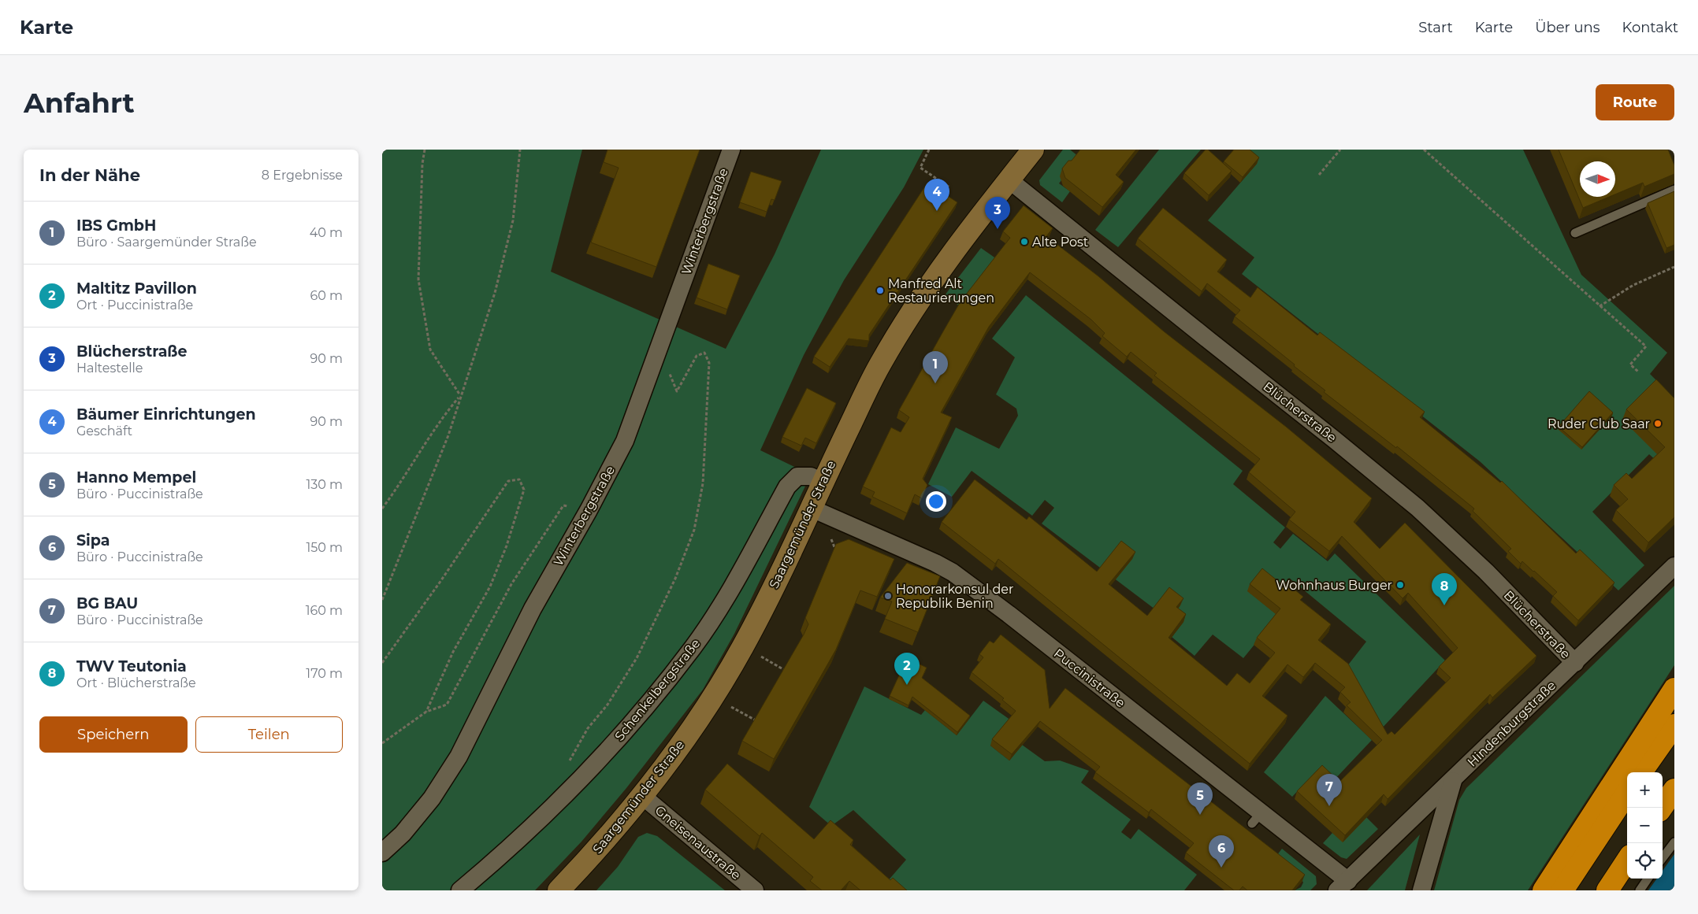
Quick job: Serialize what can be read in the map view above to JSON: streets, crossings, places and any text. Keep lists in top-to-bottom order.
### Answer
{
  "streets": {
    "street": [
      "Winterbergstraße",
      "Blücherstraße",
      "Saargemünder Straße",
      "Puccinistraße",
      "Schenkelbergstraße",
      "Hindenburgstraße",
      "Gneisenaustraße"
    ]
  },
  "crossings": [
    ["Blücherstraße", "Saargemünder Straße"],
    ["Blücherstraße", "Hindenburgstraße"],
    ["Saargemünder Straße", "Puccinistraße"],
    ["Saargemünder Straße", "Schenkelbergstraße"],
    ["Saargemünder Straße", "Gneisenaustraße"],
    ["Puccinistraße", "Hindenburgstraße"]
  ],
  "places": [
    "Alte Post",
    "Manfred Alt Restaurierungen",
    "Ruder Club Saar",
    "Wohnhaus Burger",
    "Honorarkonsul der Republik Benin"
  ],
  "north": "right",
  "page": {
    "header": "Karte",
    "nav": [
      "Start",
      "Karte",
      "Über uns",
      "Kontakt"
    ],
    "buttons": [
      "Route",
      ["Speichern", "Teilen"]
    ],
    "title": "Anfahrt",
    "heading": ["In der Nähe", "8 Ergebnisse"],
    "pins": [
      "4",
      "3",
      "1",
      "8",
      "2",
      "7",
      "5",
      "6"
    ],
    "list": [
      {
        "mark": "1",
        "name": "IBS GmbH",
        "note": "Büro · Saargemünder Straße",
        "value": "40 m"
      },
      {
        "mark": "2",
        "name": "Maltitz Pavillon",
        "note": "Ort · Puccinistraße",
        "value": "60 m"
      },
      {
        "mark": "3",
        "name": "Blücherstraße",
        "note": "Haltestelle",
        "value": "90 m"
      },
      {
        "mark": "4",
        "name": "Bäumer Einrichtungen",
        "note": "Geschäft",
        "value": "90 m"
      },
      {
        "mark": "5",
        "name": "Hanno Mempel",
        "note": "Büro · Puccinistraße",
        "value": "130 m"
      },
      {
        "mark": "6",
        "name": "Sipa",
        "note": "Büro · Puccinistraße",
        "value": "150 m"
      },
      {
        "mark": "7",
        "name": "BG BAU",
        "note": "Büro · Puccinistraße",
        "value": "160 m"
      },
      {
        "mark": "8",
        "name": "TWV Teutonia",
        "note": "Ort · Blücherstraße",
        "value": "170 m"
      }
    ],
    "map_buttons": ["+", "−"]
  }
}
